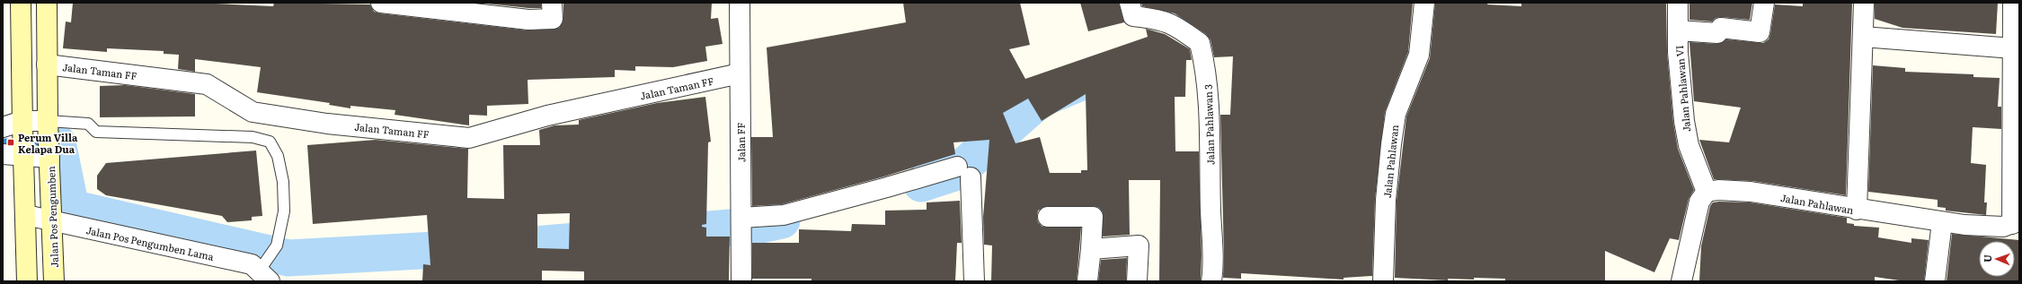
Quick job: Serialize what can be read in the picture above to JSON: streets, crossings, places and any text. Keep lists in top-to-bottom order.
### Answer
{
  "streets": {
    "main road": ["Jalan Pos Pengumben"],
    "street": [
      "Jalan Taman FF",
      "Jalan Pahlawan VI",
      "Jalan Pahlawan 3",
      "Jalan FF",
      "Jalan Pahlawan",
      "Jalan Pos Pengumben Lama"
    ]
  },
  "crossings": [
    ["Jalan Taman FF", "Jalan FF"],
    ["Jalan Taman FF", "Jalan Pos Pengumben"],
    ["Jalan Pahlawan VI", "Jalan Pahlawan"],
    ["Jalan Pos Pengumben", "Jalan Pos Pengumben Lama"]
  ],
  "places": {
    "transit": ["Perum Villa Kelapa Dua"]
  },
  "north": "left"
}
